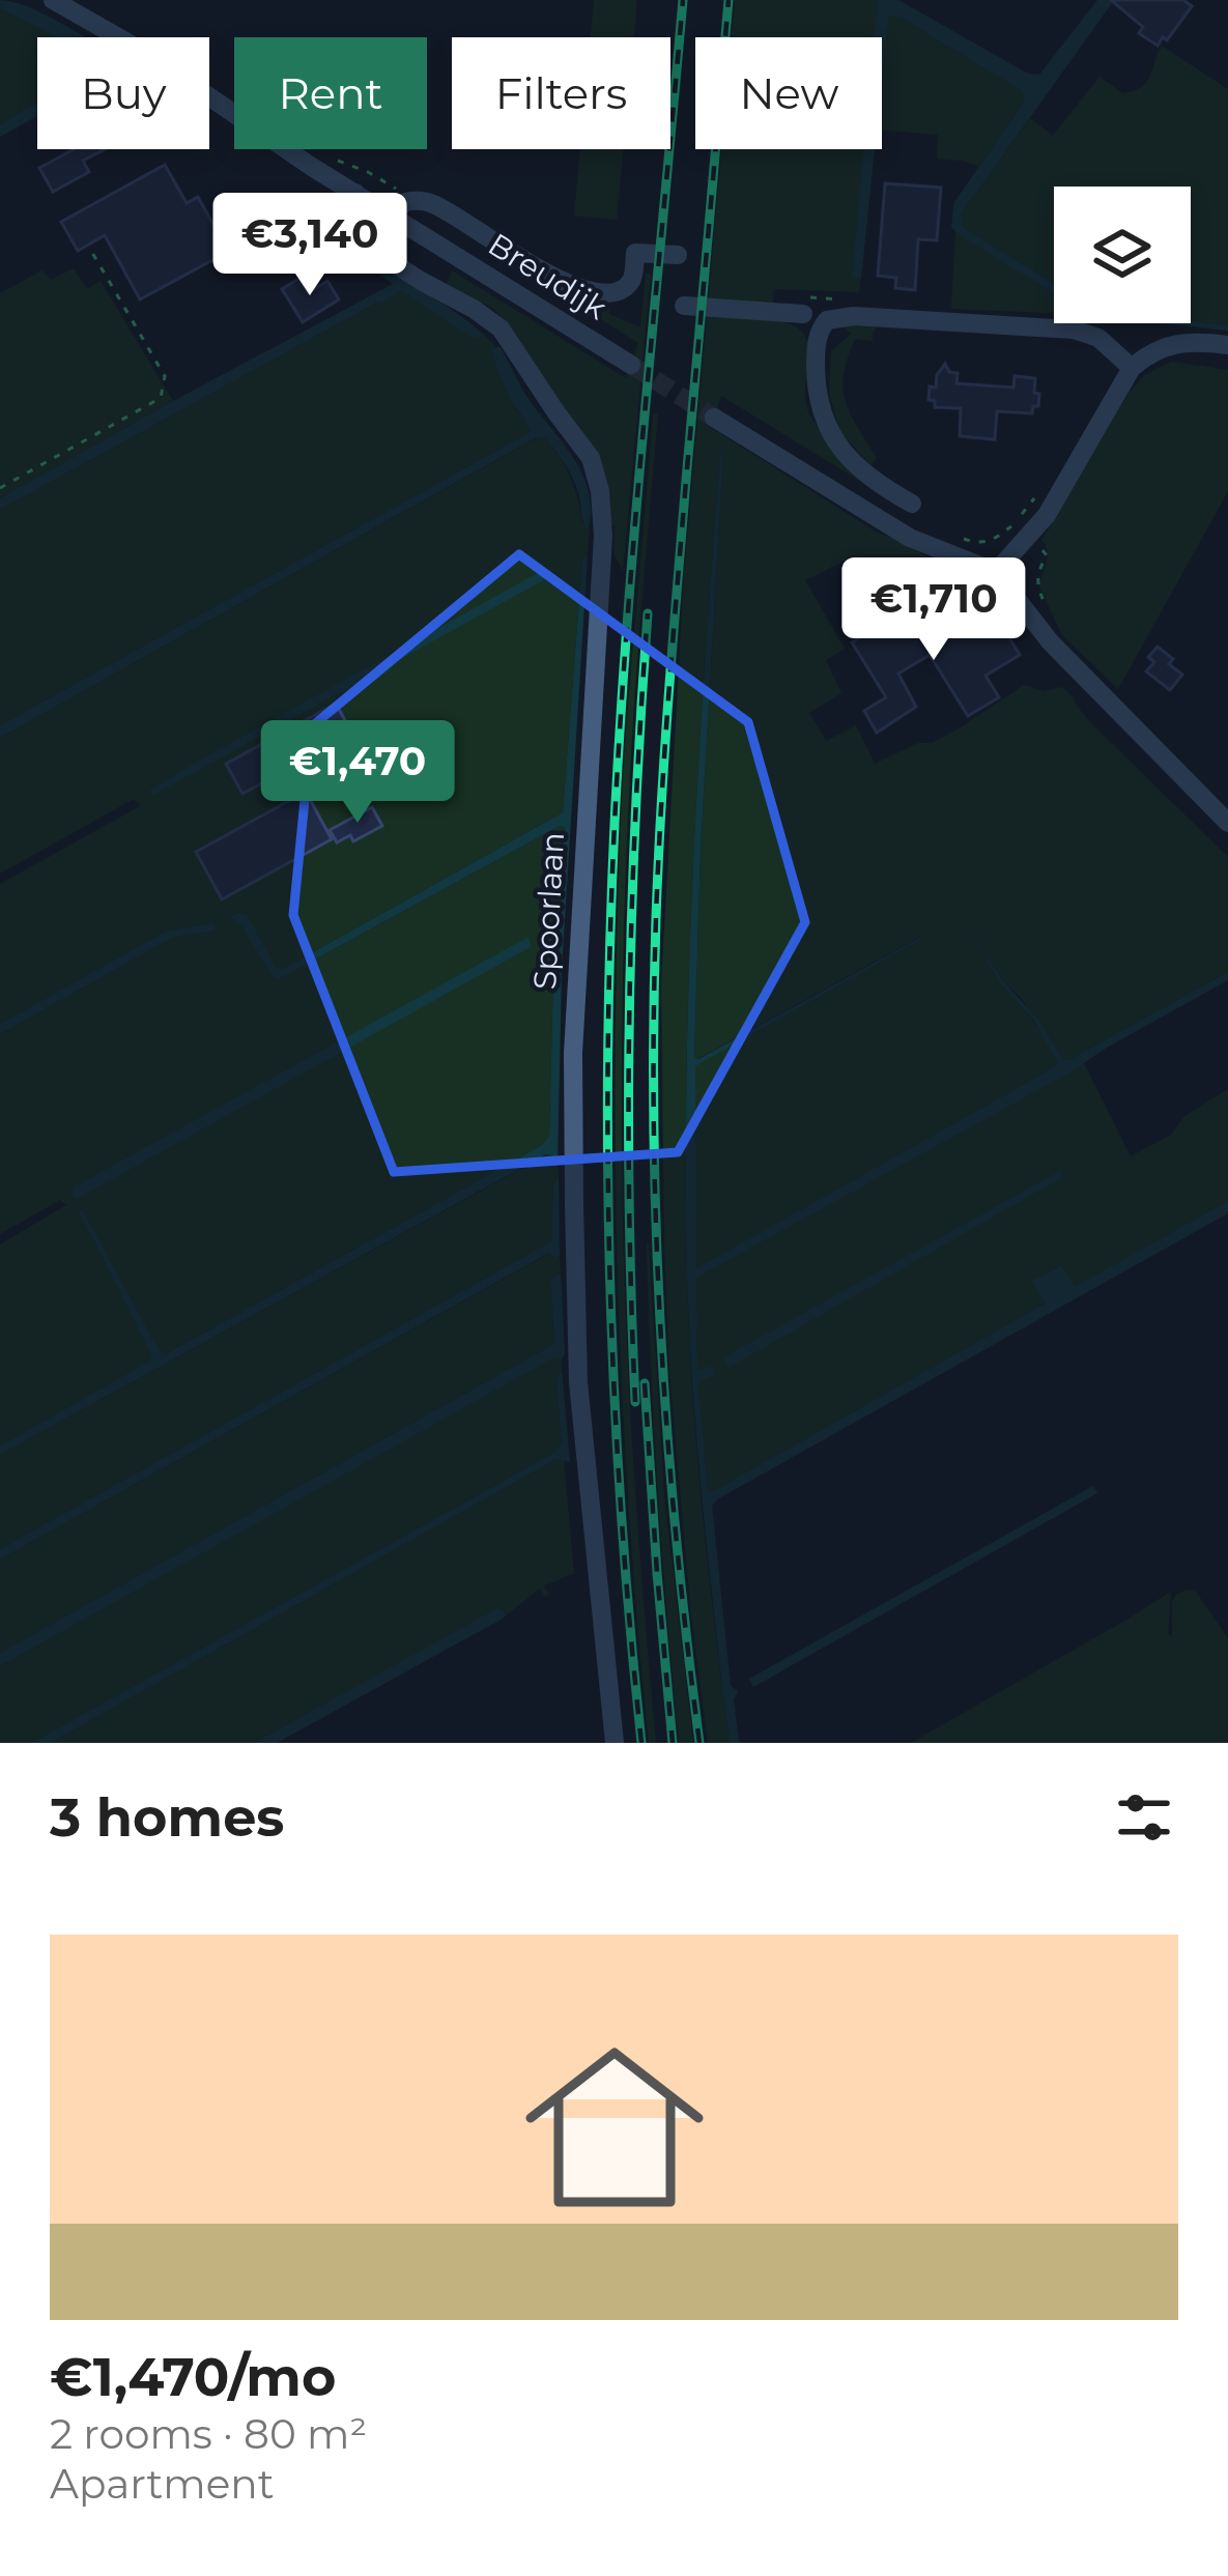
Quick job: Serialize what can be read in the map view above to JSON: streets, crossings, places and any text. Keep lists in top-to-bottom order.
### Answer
{
  "streets": {
    "street": ["Breudijk", "Spoorlaan"]
  },
  "crossings": [
    ["Breudijk", "Spoorlaan"]
  ],
  "page": {
    "chip": [
      "Buy",
      "Rent",
      "Filters",
      "New"
    ],
    "price": ["€3,140", "€1,710", "€1,470"],
    "heading": "3 homes",
    "list": [
      {
        "name": "€1,470/mo",
        "note": "2 rooms · 80 m² · Apartment"
      }
    ]
  }
}
